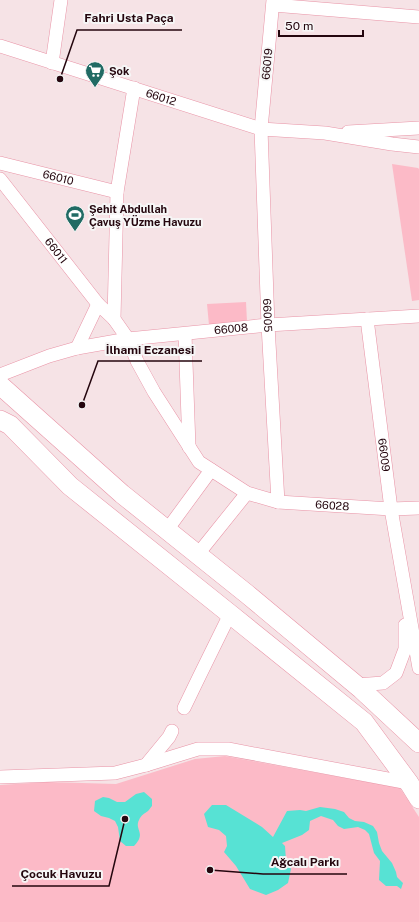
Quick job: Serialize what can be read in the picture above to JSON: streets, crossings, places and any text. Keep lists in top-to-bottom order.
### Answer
{
  "streets": {
    "street": [
      "66019",
      "66012",
      "66010",
      "66011",
      "66005",
      "66008",
      "66009",
      "66028"
    ]
  },
  "crossings": [
    ["66019", "66012"],
    ["66019", "66005"],
    ["66012", "66005"],
    ["66011", "66008"],
    ["66011", "66028"],
    ["66005", "66008"],
    ["66005", "66028"],
    ["66008", "66009"],
    ["66009", "66028"]
  ],
  "places": {
    "other": [
      "Fahri Usta Paça",
      "İlhami Eczanesi",
      "Çocuk Havuzu",
      "Ağcalı Parkı"
    ],
    "supermarket": ["Şok"],
    "sports": ["Şehit Abdullah Çavuş YÜzme Havuzu"]
  },
  "scale_bar": "50 m"
}
